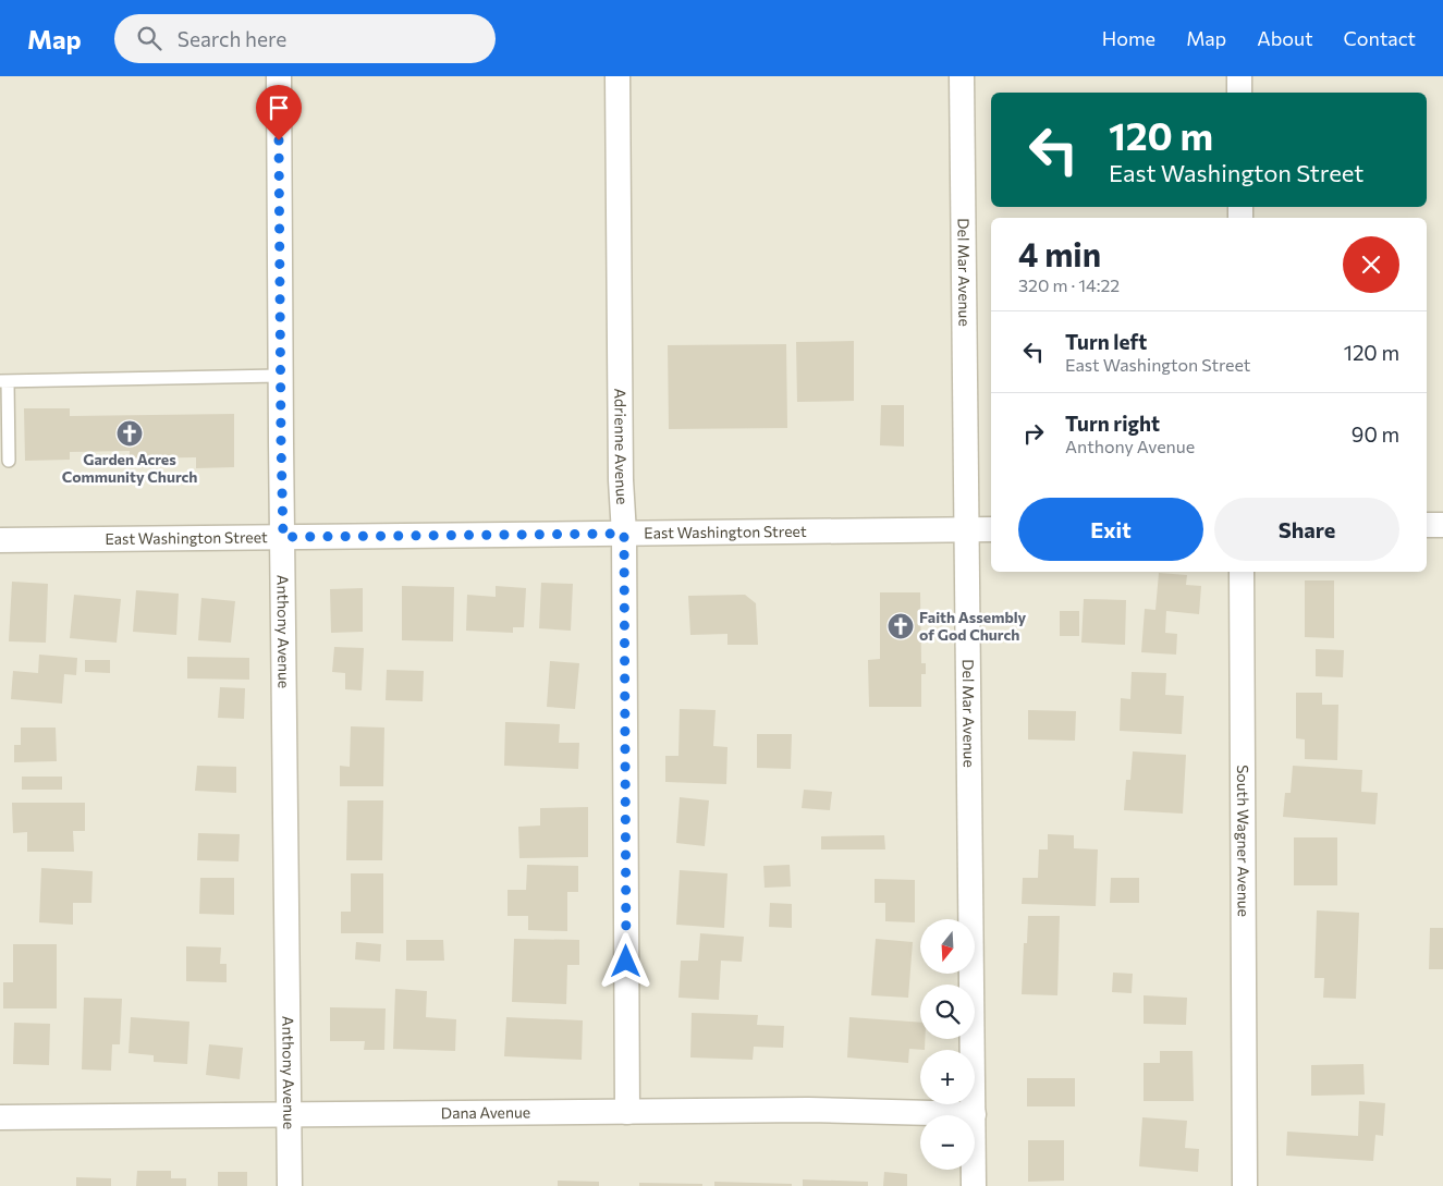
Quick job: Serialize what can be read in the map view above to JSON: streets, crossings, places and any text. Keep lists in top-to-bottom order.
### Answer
{
  "streets": {
    "street": [
      "Del Mar Avenue",
      "Adrienne Avenue",
      "East Washington Street",
      "Anthony Avenue",
      "South Wagner Avenue",
      "Dana Avenue"
    ]
  },
  "crossings": [
    ["Del Mar Avenue", "East Washington Street"],
    ["Del Mar Avenue", "Dana Avenue"],
    ["Adrienne Avenue", "East Washington Street"],
    ["Adrienne Avenue", "Dana Avenue"],
    ["East Washington Street", "Anthony Avenue"],
    ["Anthony Avenue", "Dana Avenue"]
  ],
  "places": {
    "church": ["Garden Acres Community Church", "Faith Assembly of God Church"]
  },
  "north": "bottom",
  "page": {
    "header": "Map",
    "search": "Search here",
    "nav": [
      "Home",
      "Map",
      "About",
      "Contact"
    ],
    "turn": ["120 m", "East Washington Street"],
    "heading": ["4 min", "320 m · 14:22"],
    "list": [
      {
        "name": "Turn left",
        "note": "East Washington Street",
        "value": "120 m"
      },
      {
        "name": "Turn right",
        "note": "Anthony Avenue",
        "value": "90 m"
      }
    ],
    "buttons": ["Exit", "Share"],
    "map_buttons": ["+", "−"]
  }
}
